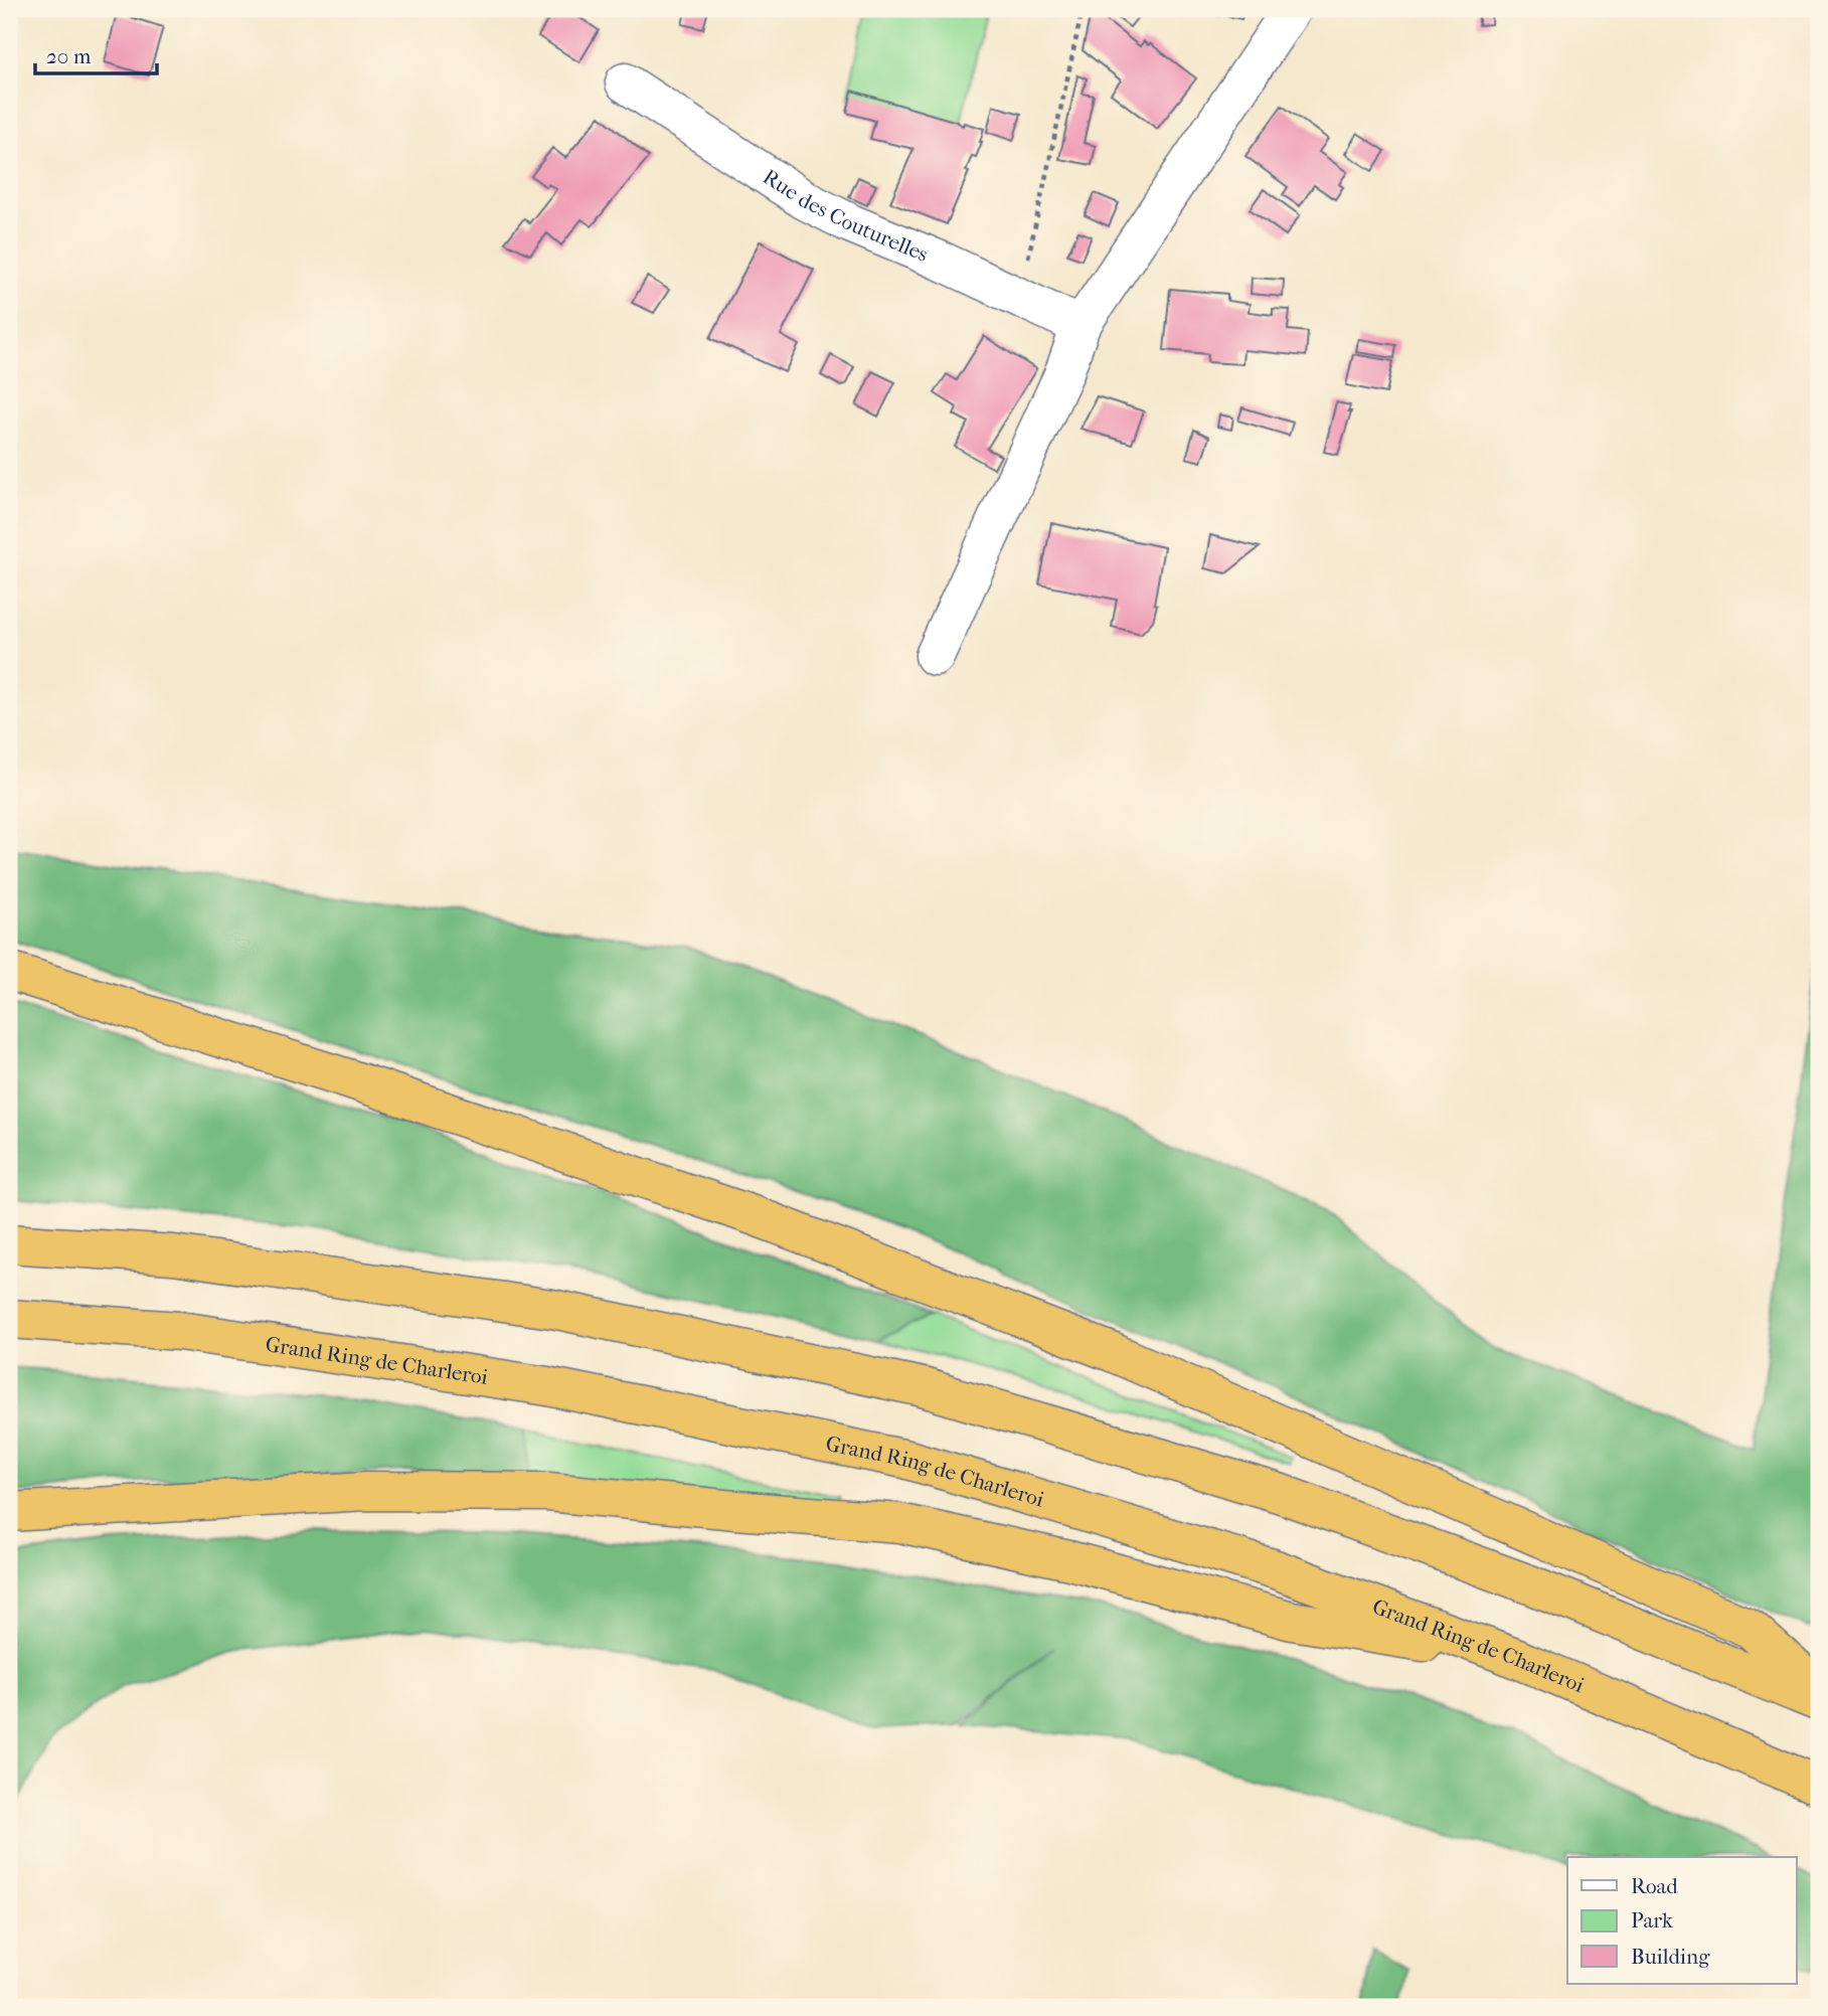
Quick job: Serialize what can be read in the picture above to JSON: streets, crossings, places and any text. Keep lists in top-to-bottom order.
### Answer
{
  "streets": {
    "highway": ["Grand Ring de Charleroi"],
    "street": ["Rue des Couturelles"]
  },
  "legend": ["Road", "Park", "Building"],
  "scale_bar": "20 m"
}
